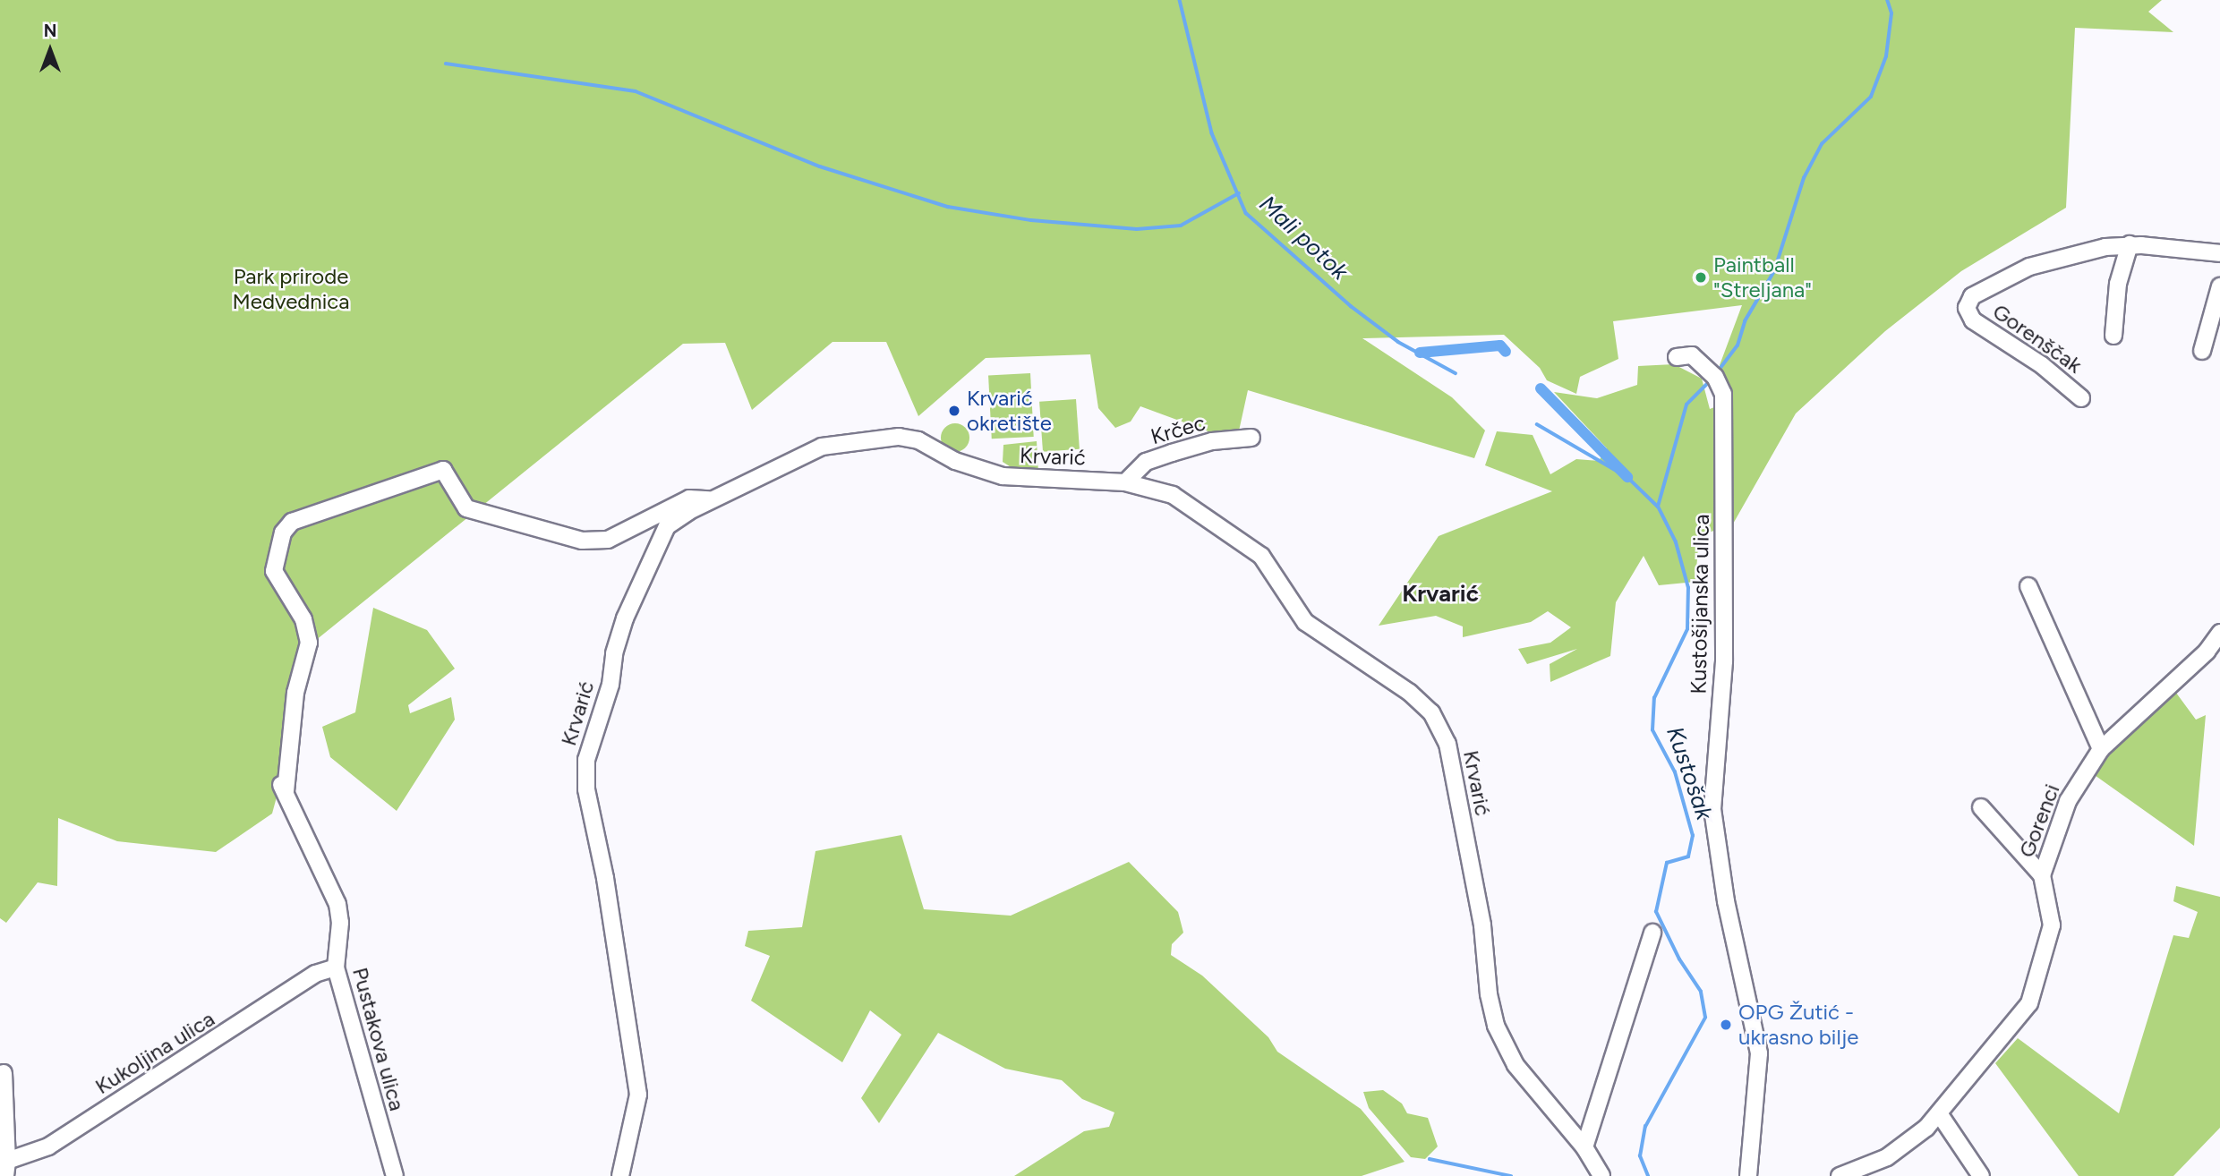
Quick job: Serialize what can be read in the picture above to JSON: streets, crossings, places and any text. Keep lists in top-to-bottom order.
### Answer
{
  "streets": {
    "street": [
      "Gorenščak",
      "Krčec",
      "Krvarić",
      "Kustošijanska ulica",
      "Gorenci",
      "Pustakova ulica",
      "Kukoljina ulica"
    ]
  },
  "crossings": [
    ["Krčec", "Krvarić"],
    ["Pustakova ulica", "Kukoljina ulica"]
  ],
  "districts": ["Krvarić"],
  "water": ["Mali potok", "Kustošak"],
  "parks": ["Park prirode Medvednica"],
  "places": ["Paintball \"Streljana\"", "Krvarić okretište", "OPG Žutić - ukrasno bilje"],
  "north": "top"
}
